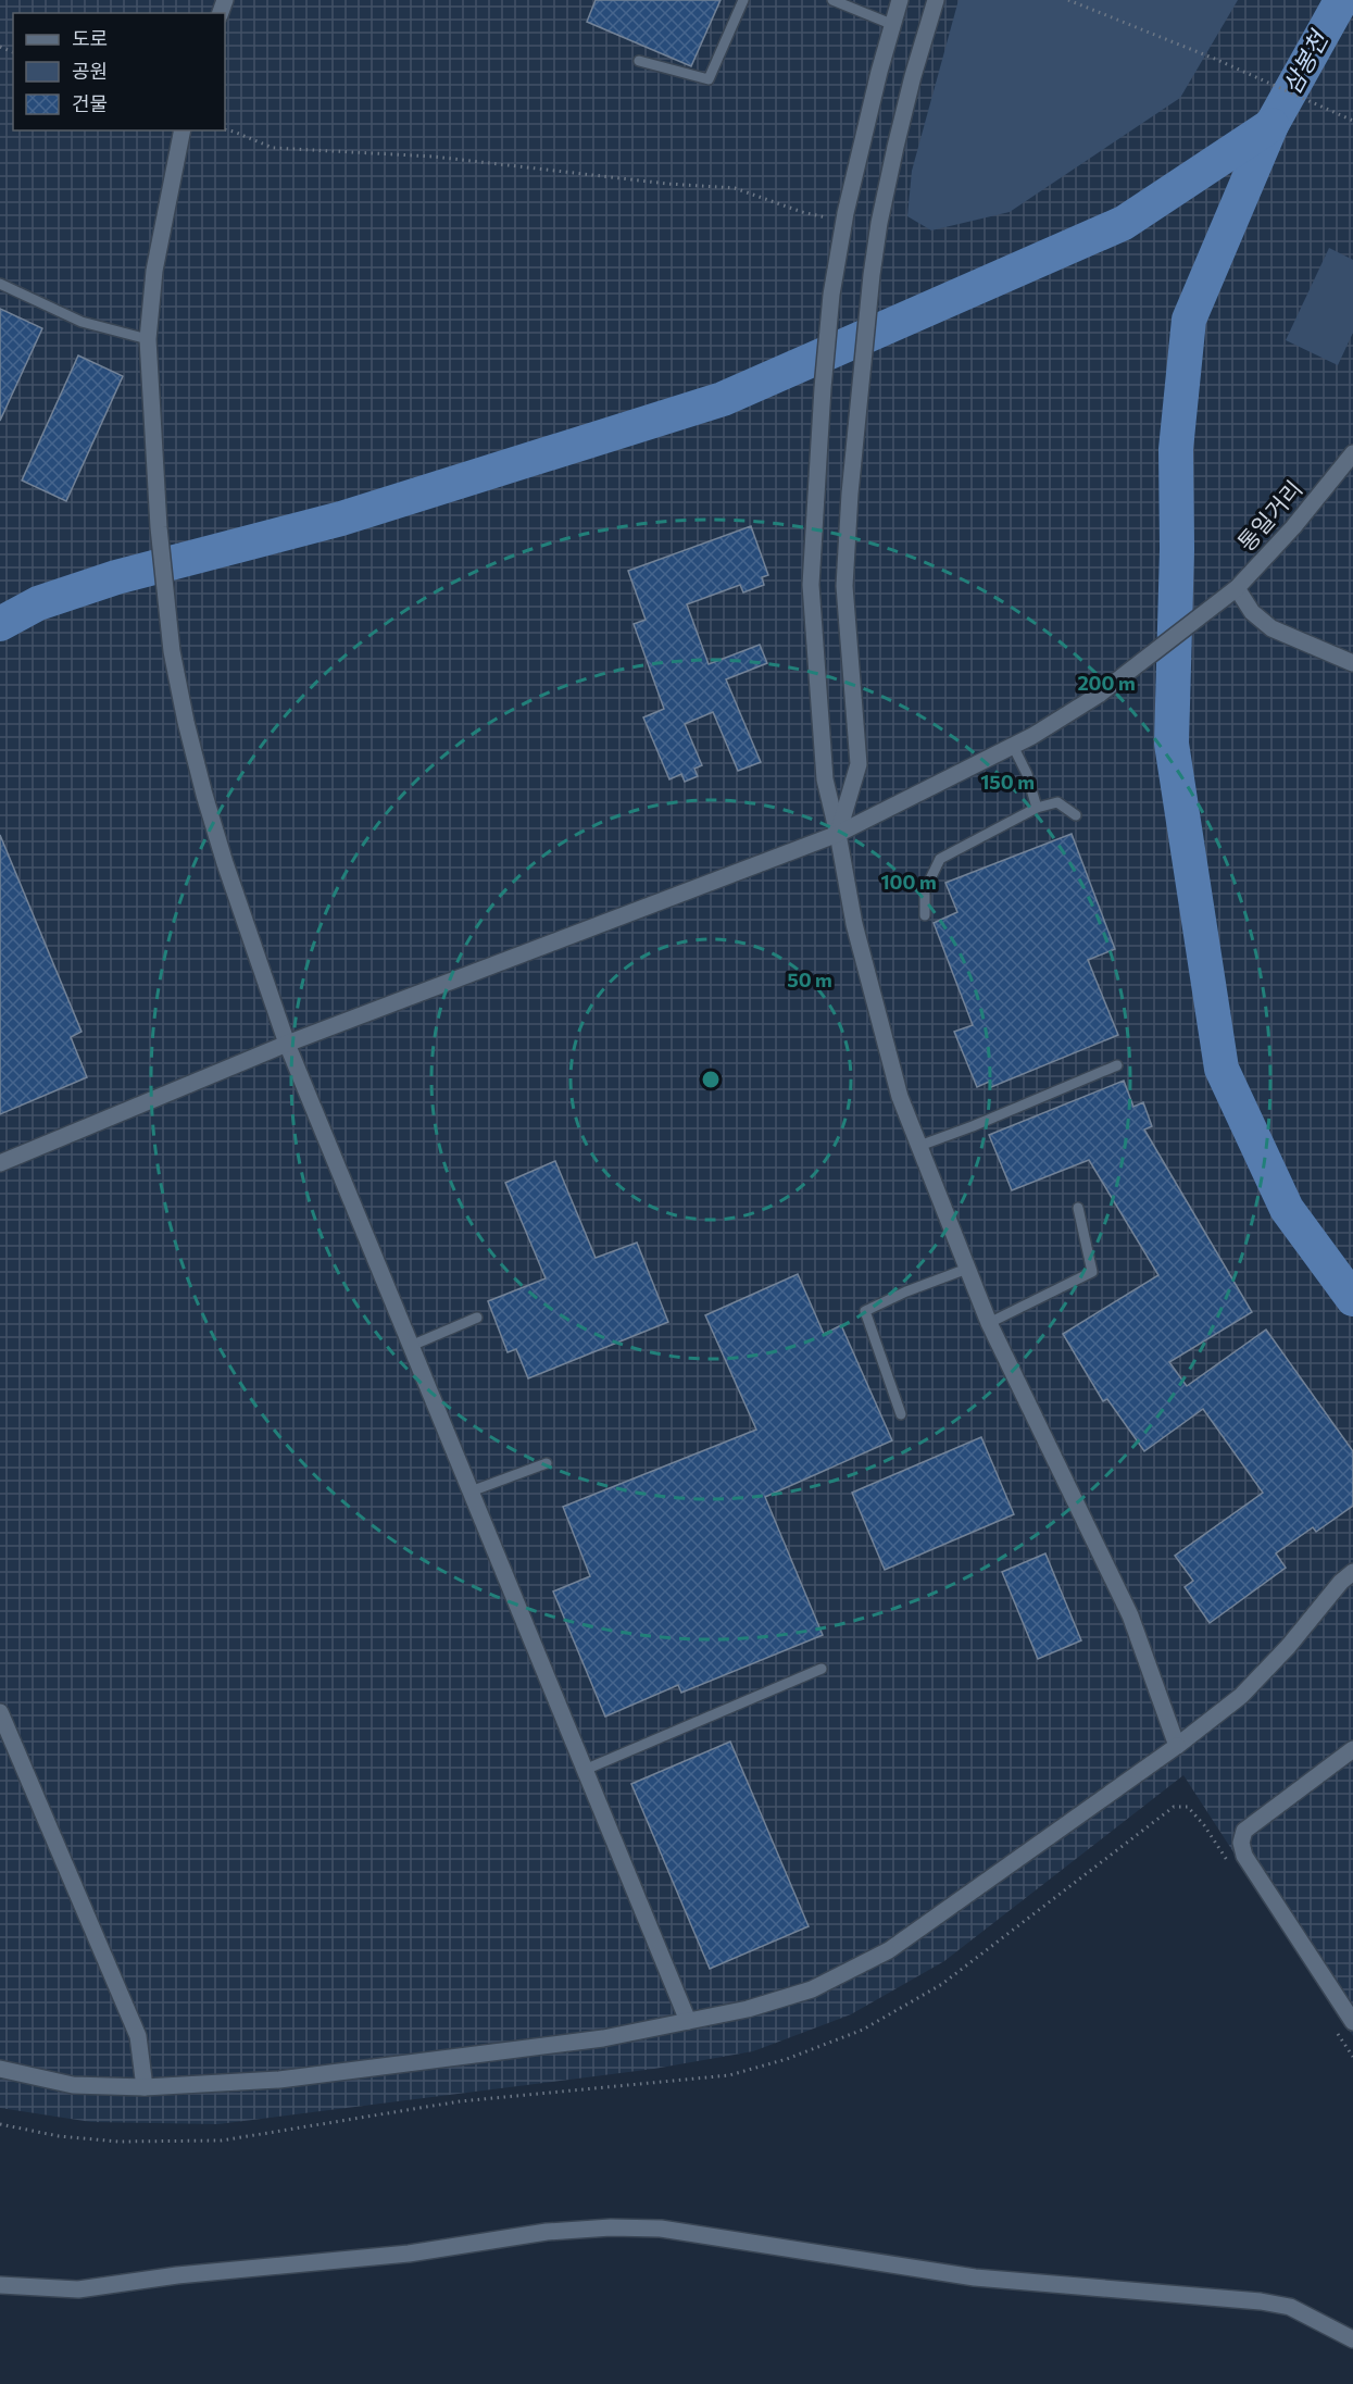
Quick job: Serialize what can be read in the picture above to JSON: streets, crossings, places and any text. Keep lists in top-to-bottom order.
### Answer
{
  "streets": {
    "street": ["통일거리"]
  },
  "water": ["삼봉천"],
  "legend": ["도로", "공원", "건물"],
  "rings": [
    "200 m",
    "150 m",
    "100 m",
    "50 m"
  ]
}
